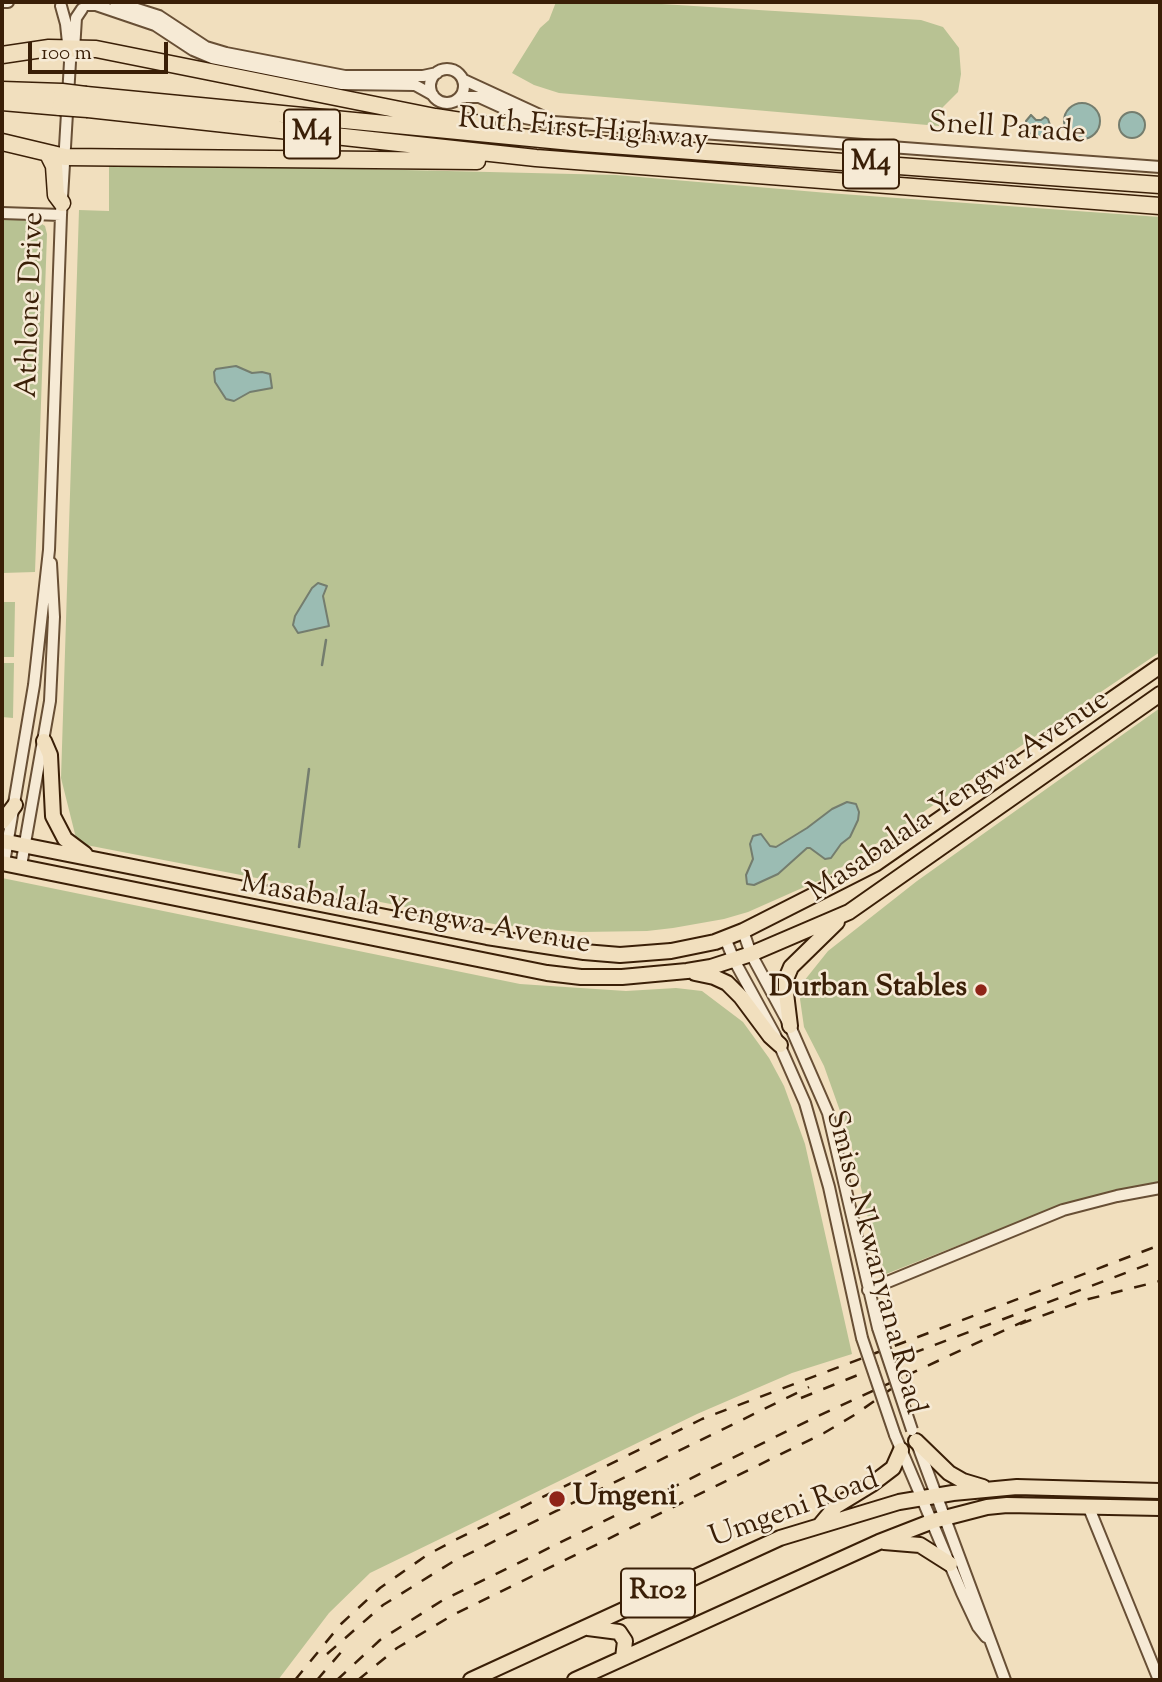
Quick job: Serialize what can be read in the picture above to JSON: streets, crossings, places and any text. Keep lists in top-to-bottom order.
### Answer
{
  "streets": {
    "highway": ["Ruth First Highway", "M4"],
    "main road": ["Masabalala Yengwa Avenue", "Umgeni Road", "R102"],
    "street": ["Snell Parade", "Athlone Drive", "Smiso Nkwanyana Road"]
  },
  "crossings": [
    ["Athlone Drive", "Masabalala Yengwa Avenue"],
    ["Masabalala Yengwa Avenue", "Smiso Nkwanyana Road"],
    ["Smiso Nkwanyana Road", "Umgeni Road"]
  ],
  "places": ["Durban Stables", "Umgeni"],
  "scale_bar": "100 m"
}
